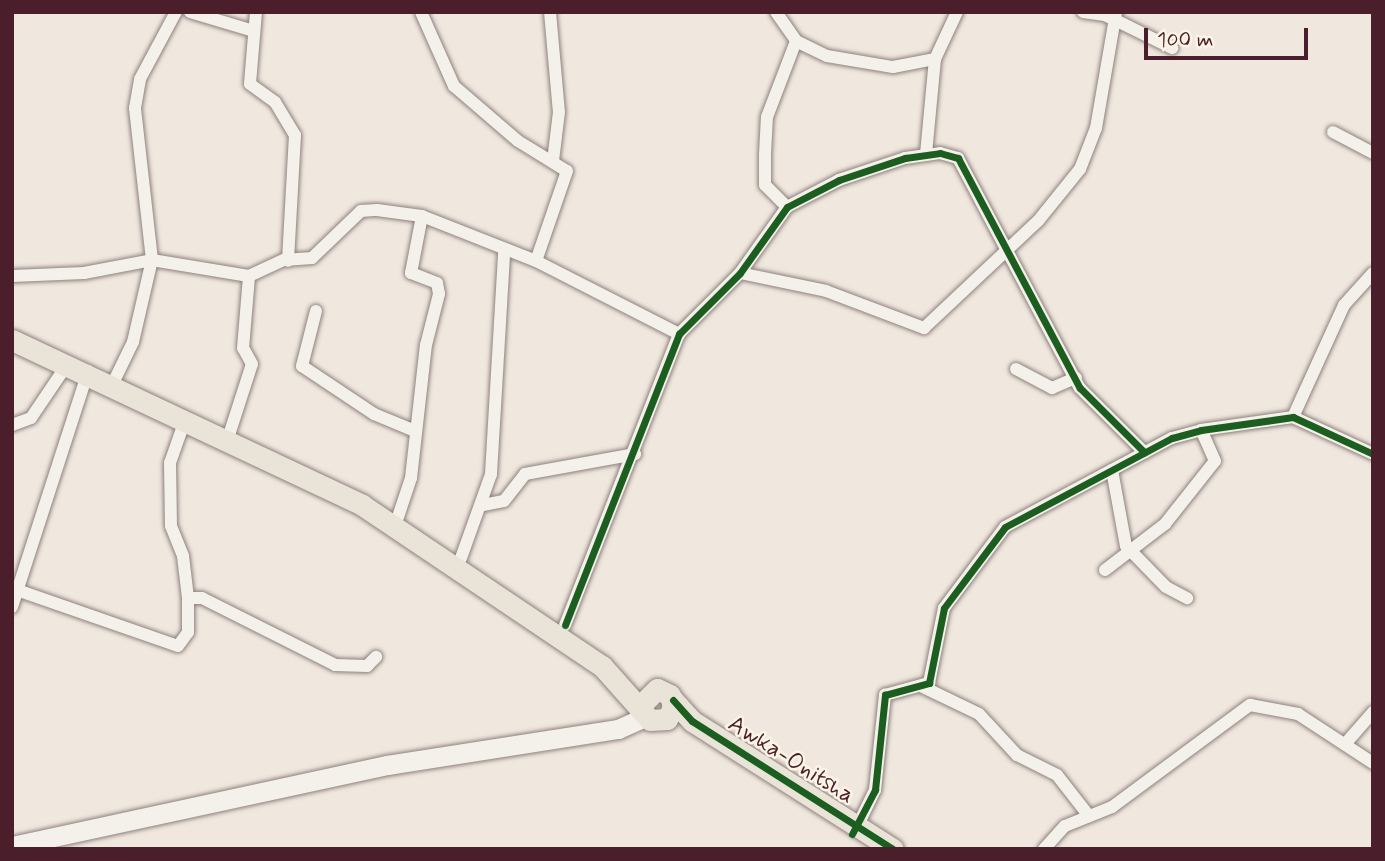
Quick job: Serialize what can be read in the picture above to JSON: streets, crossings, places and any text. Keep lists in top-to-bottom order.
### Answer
{
  "streets": {
    "main road": ["Awka-Onitsha"]
  },
  "scale_bar": "100 m"
}
